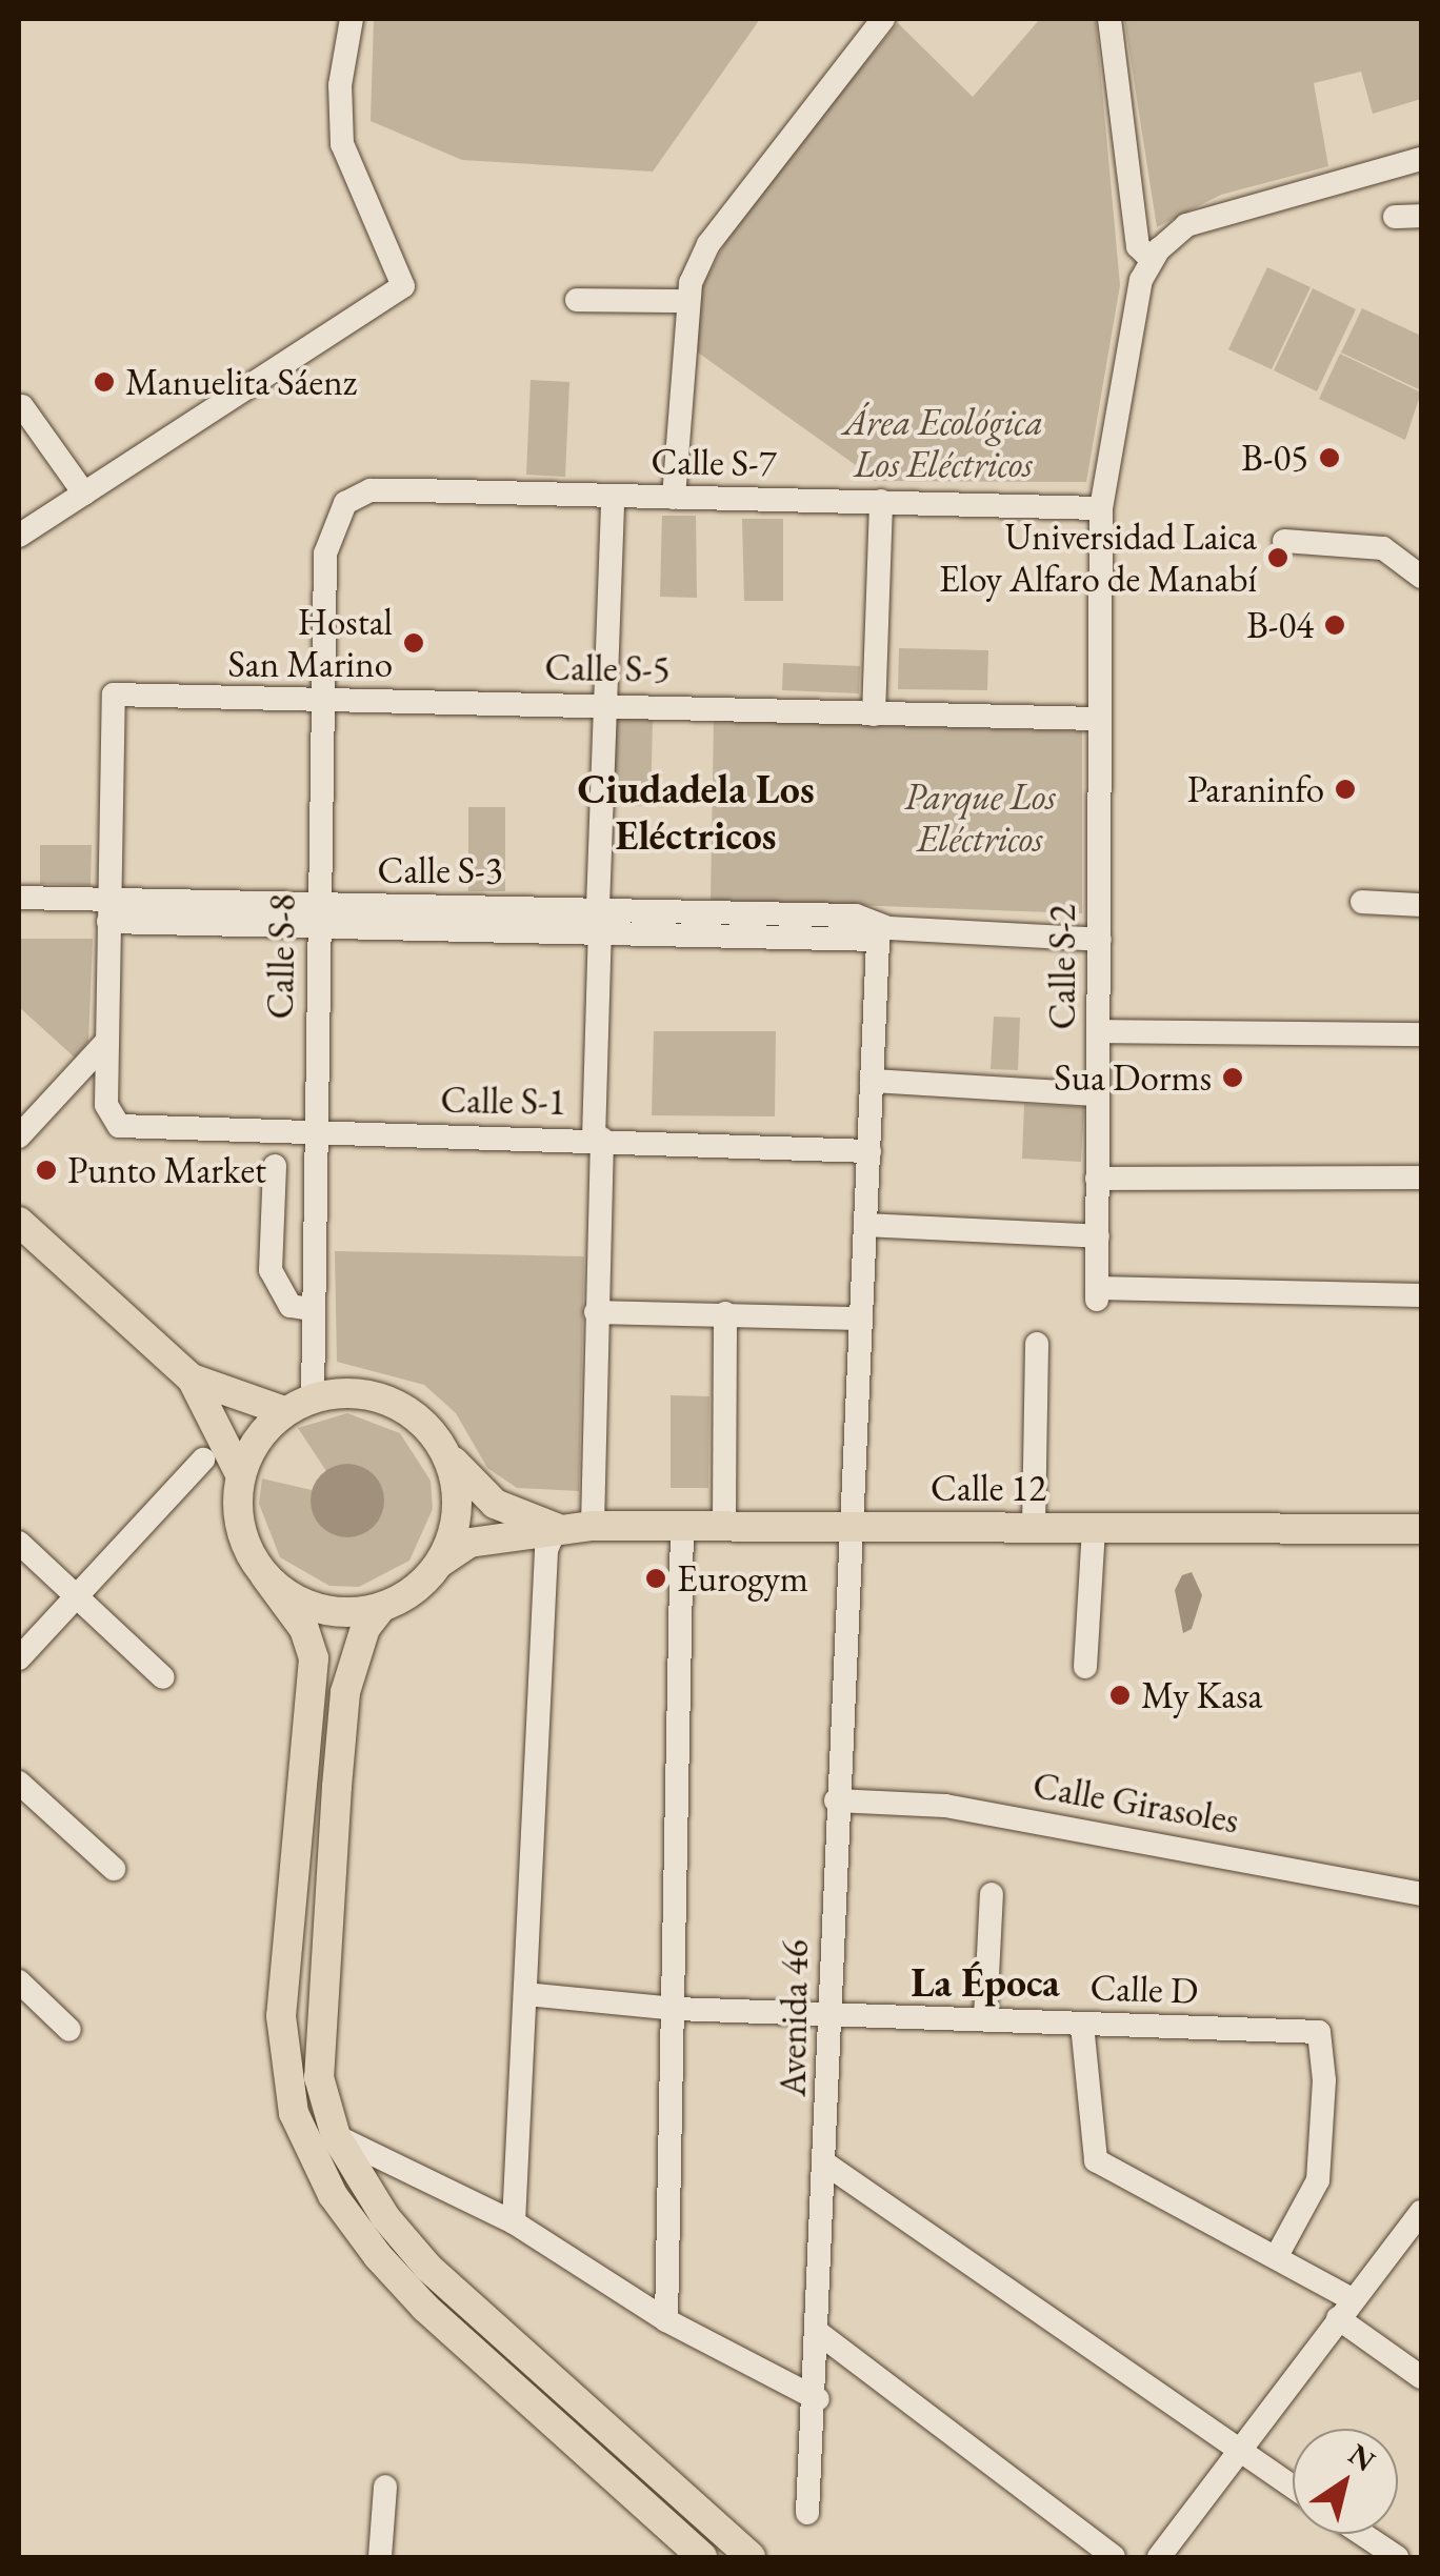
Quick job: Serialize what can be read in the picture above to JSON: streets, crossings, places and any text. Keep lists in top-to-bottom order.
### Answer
{
  "streets": {
    "main road": ["Calle 12"],
    "street": [
      "Calle S-7",
      "Calle S-5",
      "Calle S-3",
      "Calle S-8",
      "Calle S-2",
      "Calle S-1",
      "Calle Girasoles",
      "Calle D",
      "Avenida 46"
    ]
  },
  "crossings": [
    ["Calle S-7", "Calle S-8"],
    ["Calle S-7", "Calle S-2"],
    ["Calle S-5", "Calle S-3"],
    ["Calle S-5", "Calle S-8"],
    ["Calle S-5", "Calle S-2"],
    ["Calle S-3", "Calle S-8"],
    ["Calle S-3", "Calle S-2"],
    ["Calle S-3", "Avenida 46"],
    ["Calle S-8", "Calle S-1"],
    ["Calle S-8", "Calle 12"],
    ["Calle S-1", "Avenida 46"],
    ["Calle 12", "Avenida 46"],
    ["Calle Girasoles", "Avenida 46"],
    ["Calle D", "Avenida 46"]
  ],
  "districts": ["Ciudadela Los Eléctricos", "La Época"],
  "parks": ["Área Ecológica Los Eléctricos", "Parque Los Eléctricos"],
  "places": [
    "Manuelita Sáenz",
    "B-05",
    "Universidad Laica Eloy Alfaro de Manabí",
    "B-04",
    "Hostal San Marino",
    "Paraninfo",
    "Sua Dorms",
    "Punto Market",
    "Eurogym",
    "My Kasa"
  ],
  "north": "top right"
}
